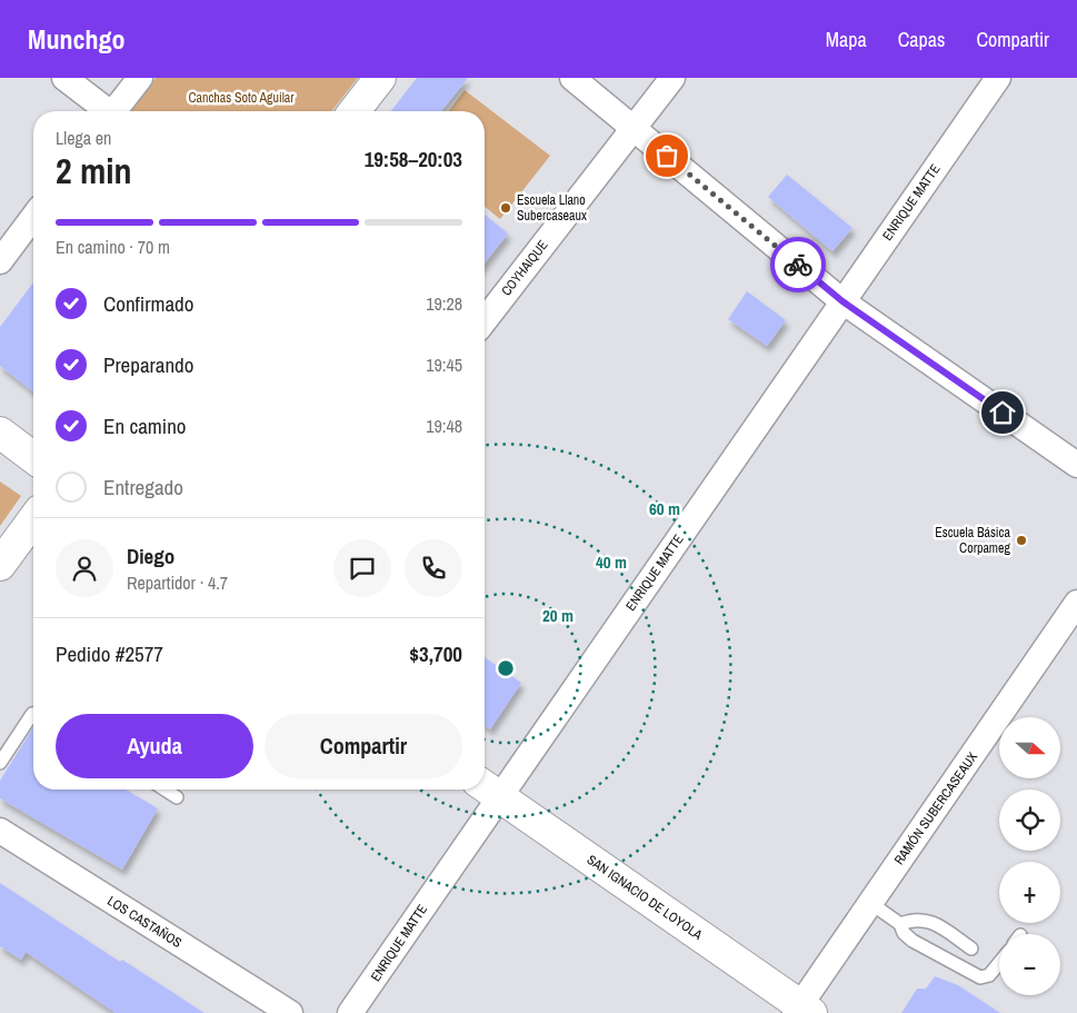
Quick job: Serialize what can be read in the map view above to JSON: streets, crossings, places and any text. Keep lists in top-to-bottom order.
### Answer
{
  "streets": {
    "street": [
      "ENRIQUE MATTE",
      "COYHAIQUE",
      "RAMÓN SUBERCASEAUX",
      "SAN IGNACIO DE LOYOLA",
      "LOS CASTAÑOS"
    ]
  },
  "crossings": [
    ["ENRIQUE MATTE", "SAN IGNACIO DE LOYOLA"],
    ["RAMÓN SUBERCASEAUX", "SAN IGNACIO DE LOYOLA"]
  ],
  "parks": ["Canchas Soto Aguilar"],
  "places": ["Escuela Llano Subercaseaux", "Escuela Básica Corpameg"],
  "north": "right",
  "page": {
    "header": "Munchgo",
    "nav": ["Mapa", "Capas", "Compartir"],
    "heading": ["2 min", "Llega en", "19:58–20:03"],
    "panel": [
      "Diego",
      "Repartidor · 4.7",
      "Pedido #2577",
      "$3,700"
    ],
    "bar": "En camino · 70 m",
    "list": [
      ["Confirmado", "19:28"],
      ["Preparando", "19:45"],
      ["En camino", "19:48"],
      "Entregado"
    ],
    "buttons": ["Ayuda", "Compartir"],
    "map_buttons": ["+", "−"]
  },
  "rings": ["60 m", "40 m", "20 m"]
}
